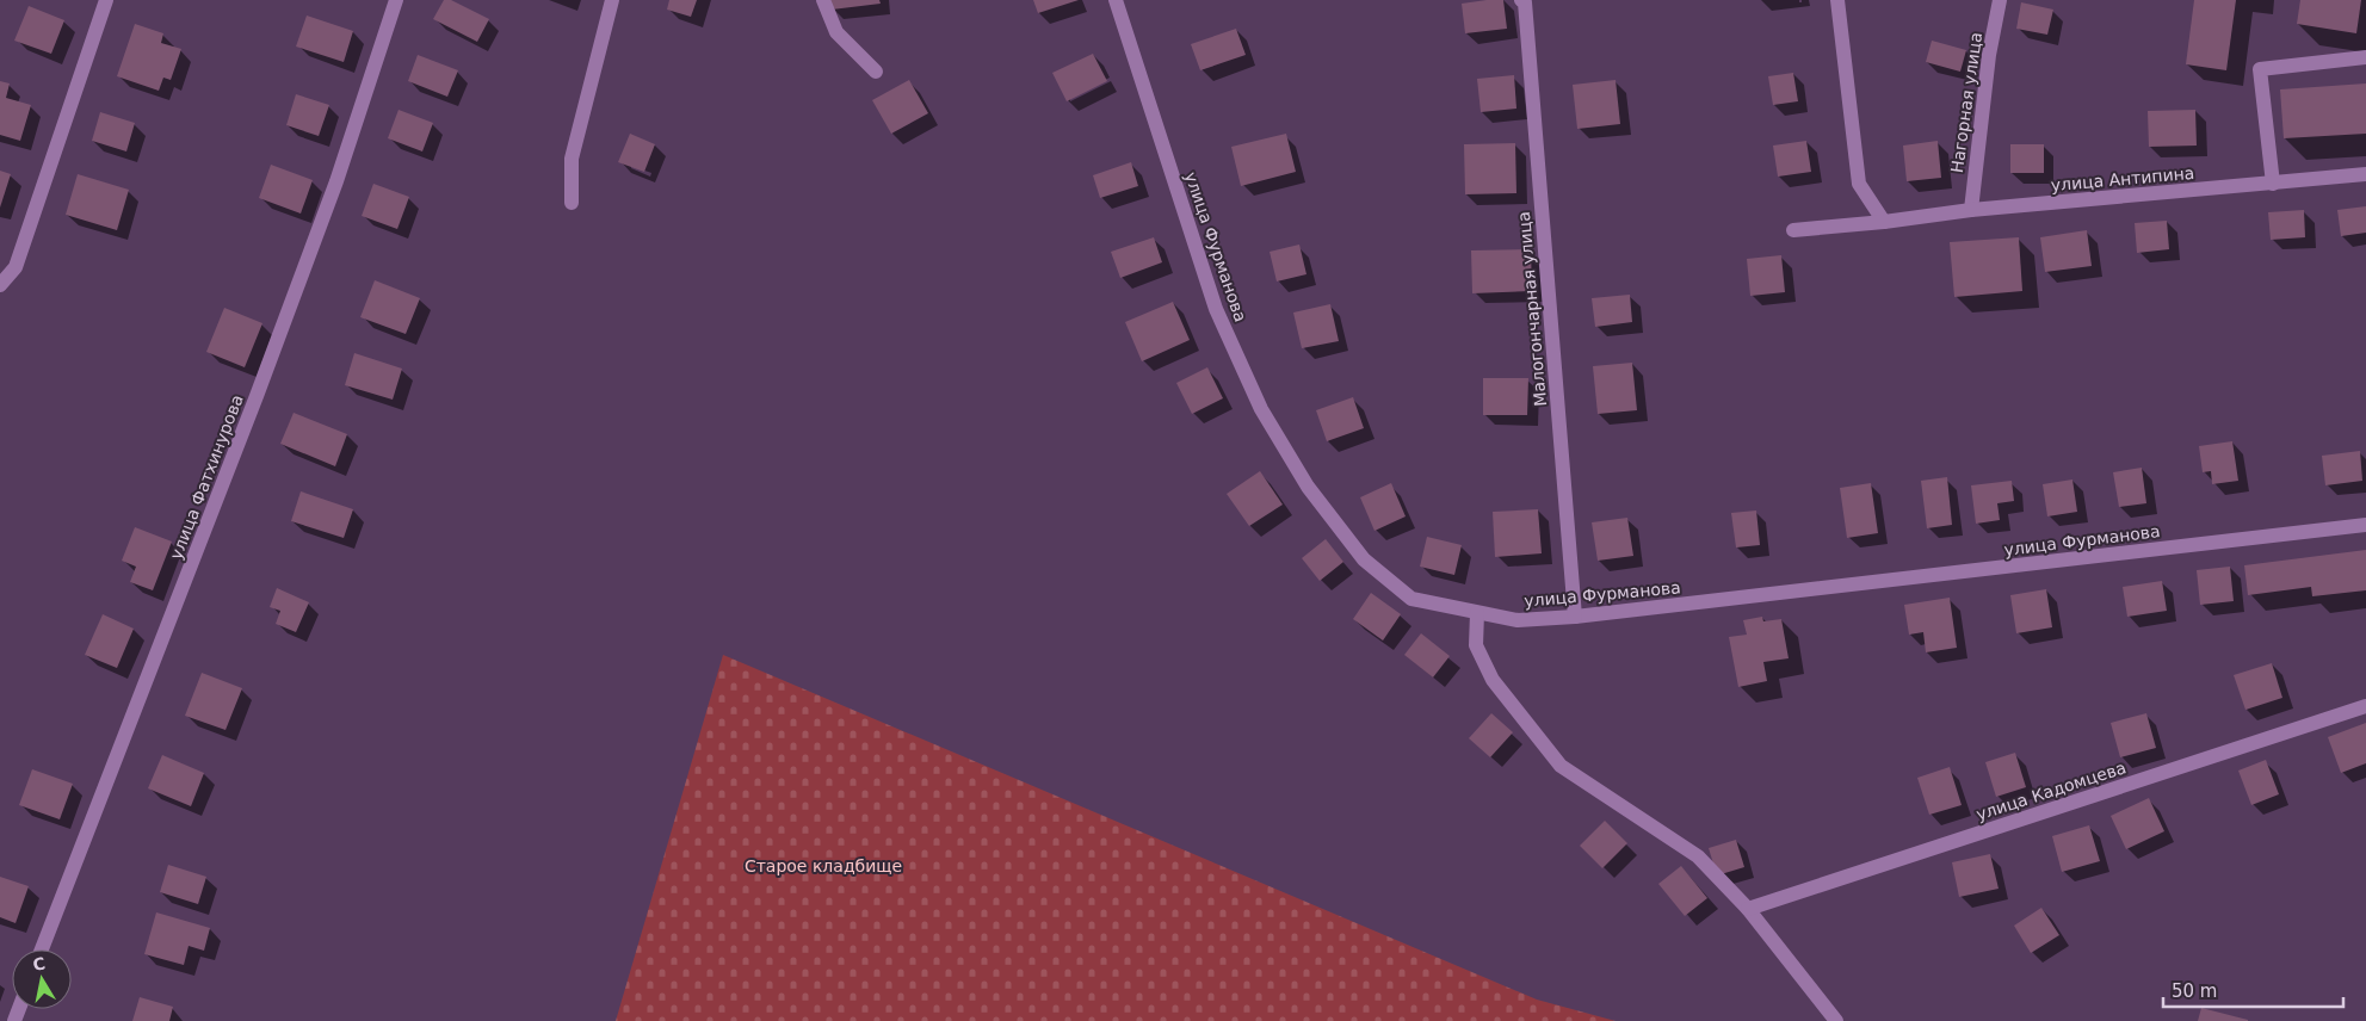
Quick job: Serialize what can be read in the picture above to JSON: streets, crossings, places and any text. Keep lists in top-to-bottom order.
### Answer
{
  "streets": {
    "street": [
      "Нагорная улица",
      "улица Антипина",
      "улица Фурманова",
      "Малогончарная улица",
      "улица Фатхинурова",
      "улица Кадомцева"
    ]
  },
  "crossings": [
    ["Нагорная улица", "улица Антипина"],
    ["улица Фурманова", "Малогончарная улица"]
  ],
  "parks": ["Старое кладбище"],
  "scale_bar": "50 m",
  "north": "top"
}
